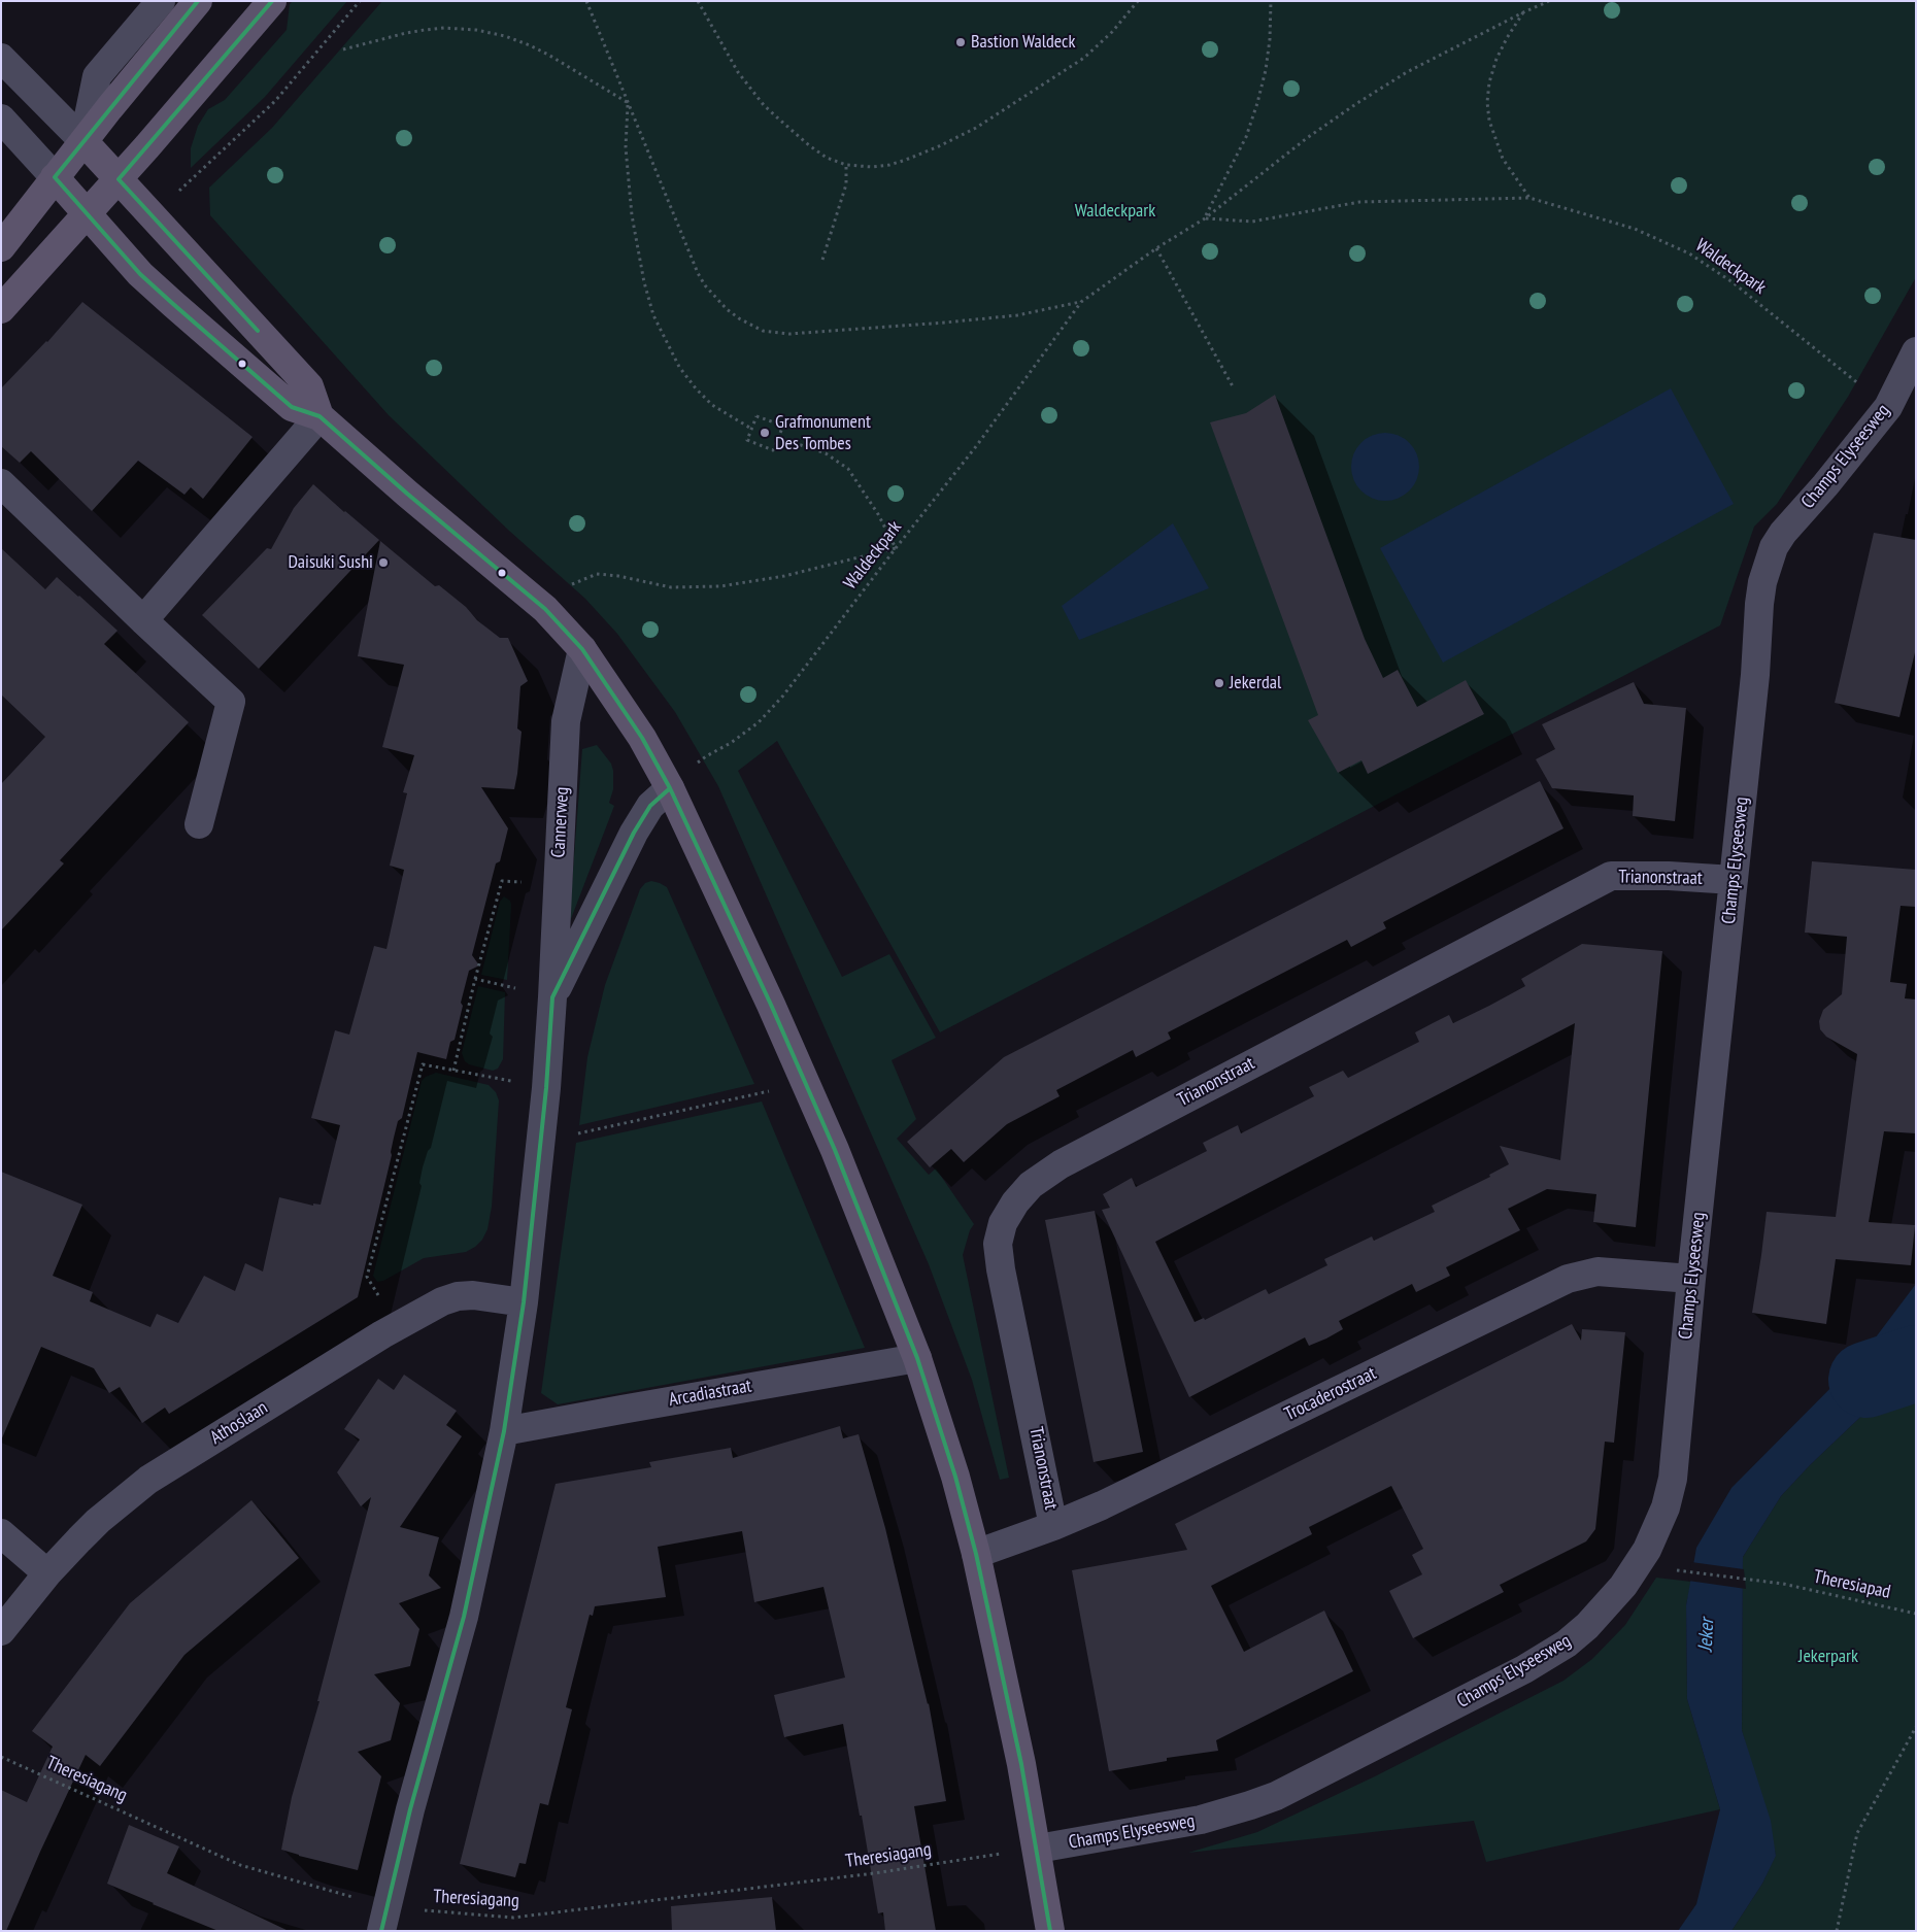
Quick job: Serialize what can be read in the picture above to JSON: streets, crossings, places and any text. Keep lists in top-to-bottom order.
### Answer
{
  "streets": {
    "street": [
      "Champs Elyseesweg",
      "Cannerweg",
      "Trianonstraat",
      "Arcadiastraat",
      "Trocaderostraat",
      "Athoslaan"
    ],
    "path": ["Waldeckpark", "Theresiapad", "Theresiagang"]
  },
  "crossings": [
    ["Waldeckpark", "Champs Elyseesweg"],
    ["Champs Elyseesweg", "Trianonstraat"],
    ["Champs Elyseesweg", "Trocaderostraat"],
    ["Champs Elyseesweg", "Theresiagang"],
    ["Cannerweg", "Arcadiastraat"],
    ["Cannerweg", "Athoslaan"],
    ["Cannerweg", "Theresiagang"],
    ["Trianonstraat", "Trocaderostraat"]
  ],
  "water": ["Jeker"],
  "parks": ["Waldeckpark", "Jekerpark"],
  "places": [
    "Bastion Waldeck",
    "Grafmonument Des Tombes",
    "Daisuki Sushi",
    "Jekerdal"
  ]
}
